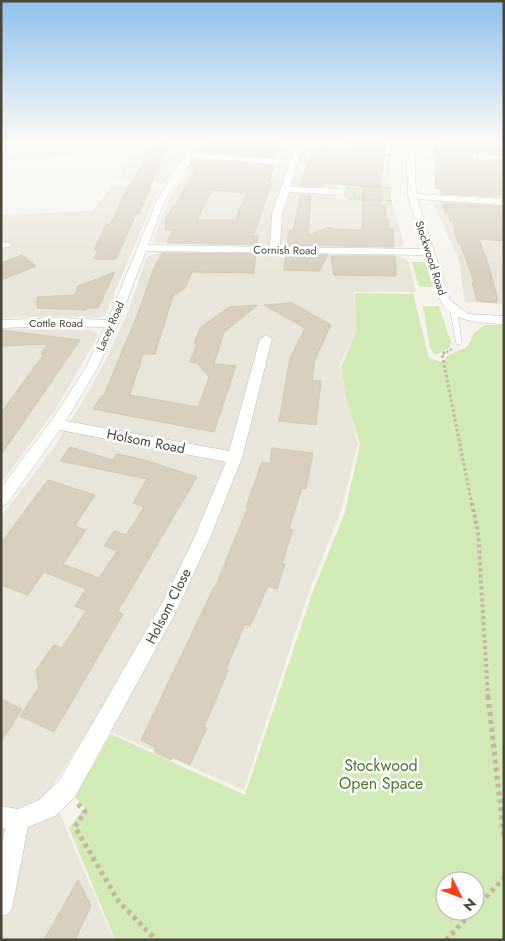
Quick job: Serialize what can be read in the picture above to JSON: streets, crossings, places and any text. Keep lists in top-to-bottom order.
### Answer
{
  "streets": {
    "street": [
      "Cornish Road",
      "Stockwood Road",
      "Cottle Road",
      "Lacey Road",
      "Holsom Road",
      "Holsom Close"
    ]
  },
  "crossings": [
    ["Cornish Road", "Stockwood Road"],
    ["Cornish Road", "Lacey Road"],
    ["Cottle Road", "Lacey Road"],
    ["Lacey Road", "Holsom Road"],
    ["Holsom Road", "Holsom Close"]
  ],
  "parks": ["Stockwood Open Space"],
  "north": "bottom right"
}
